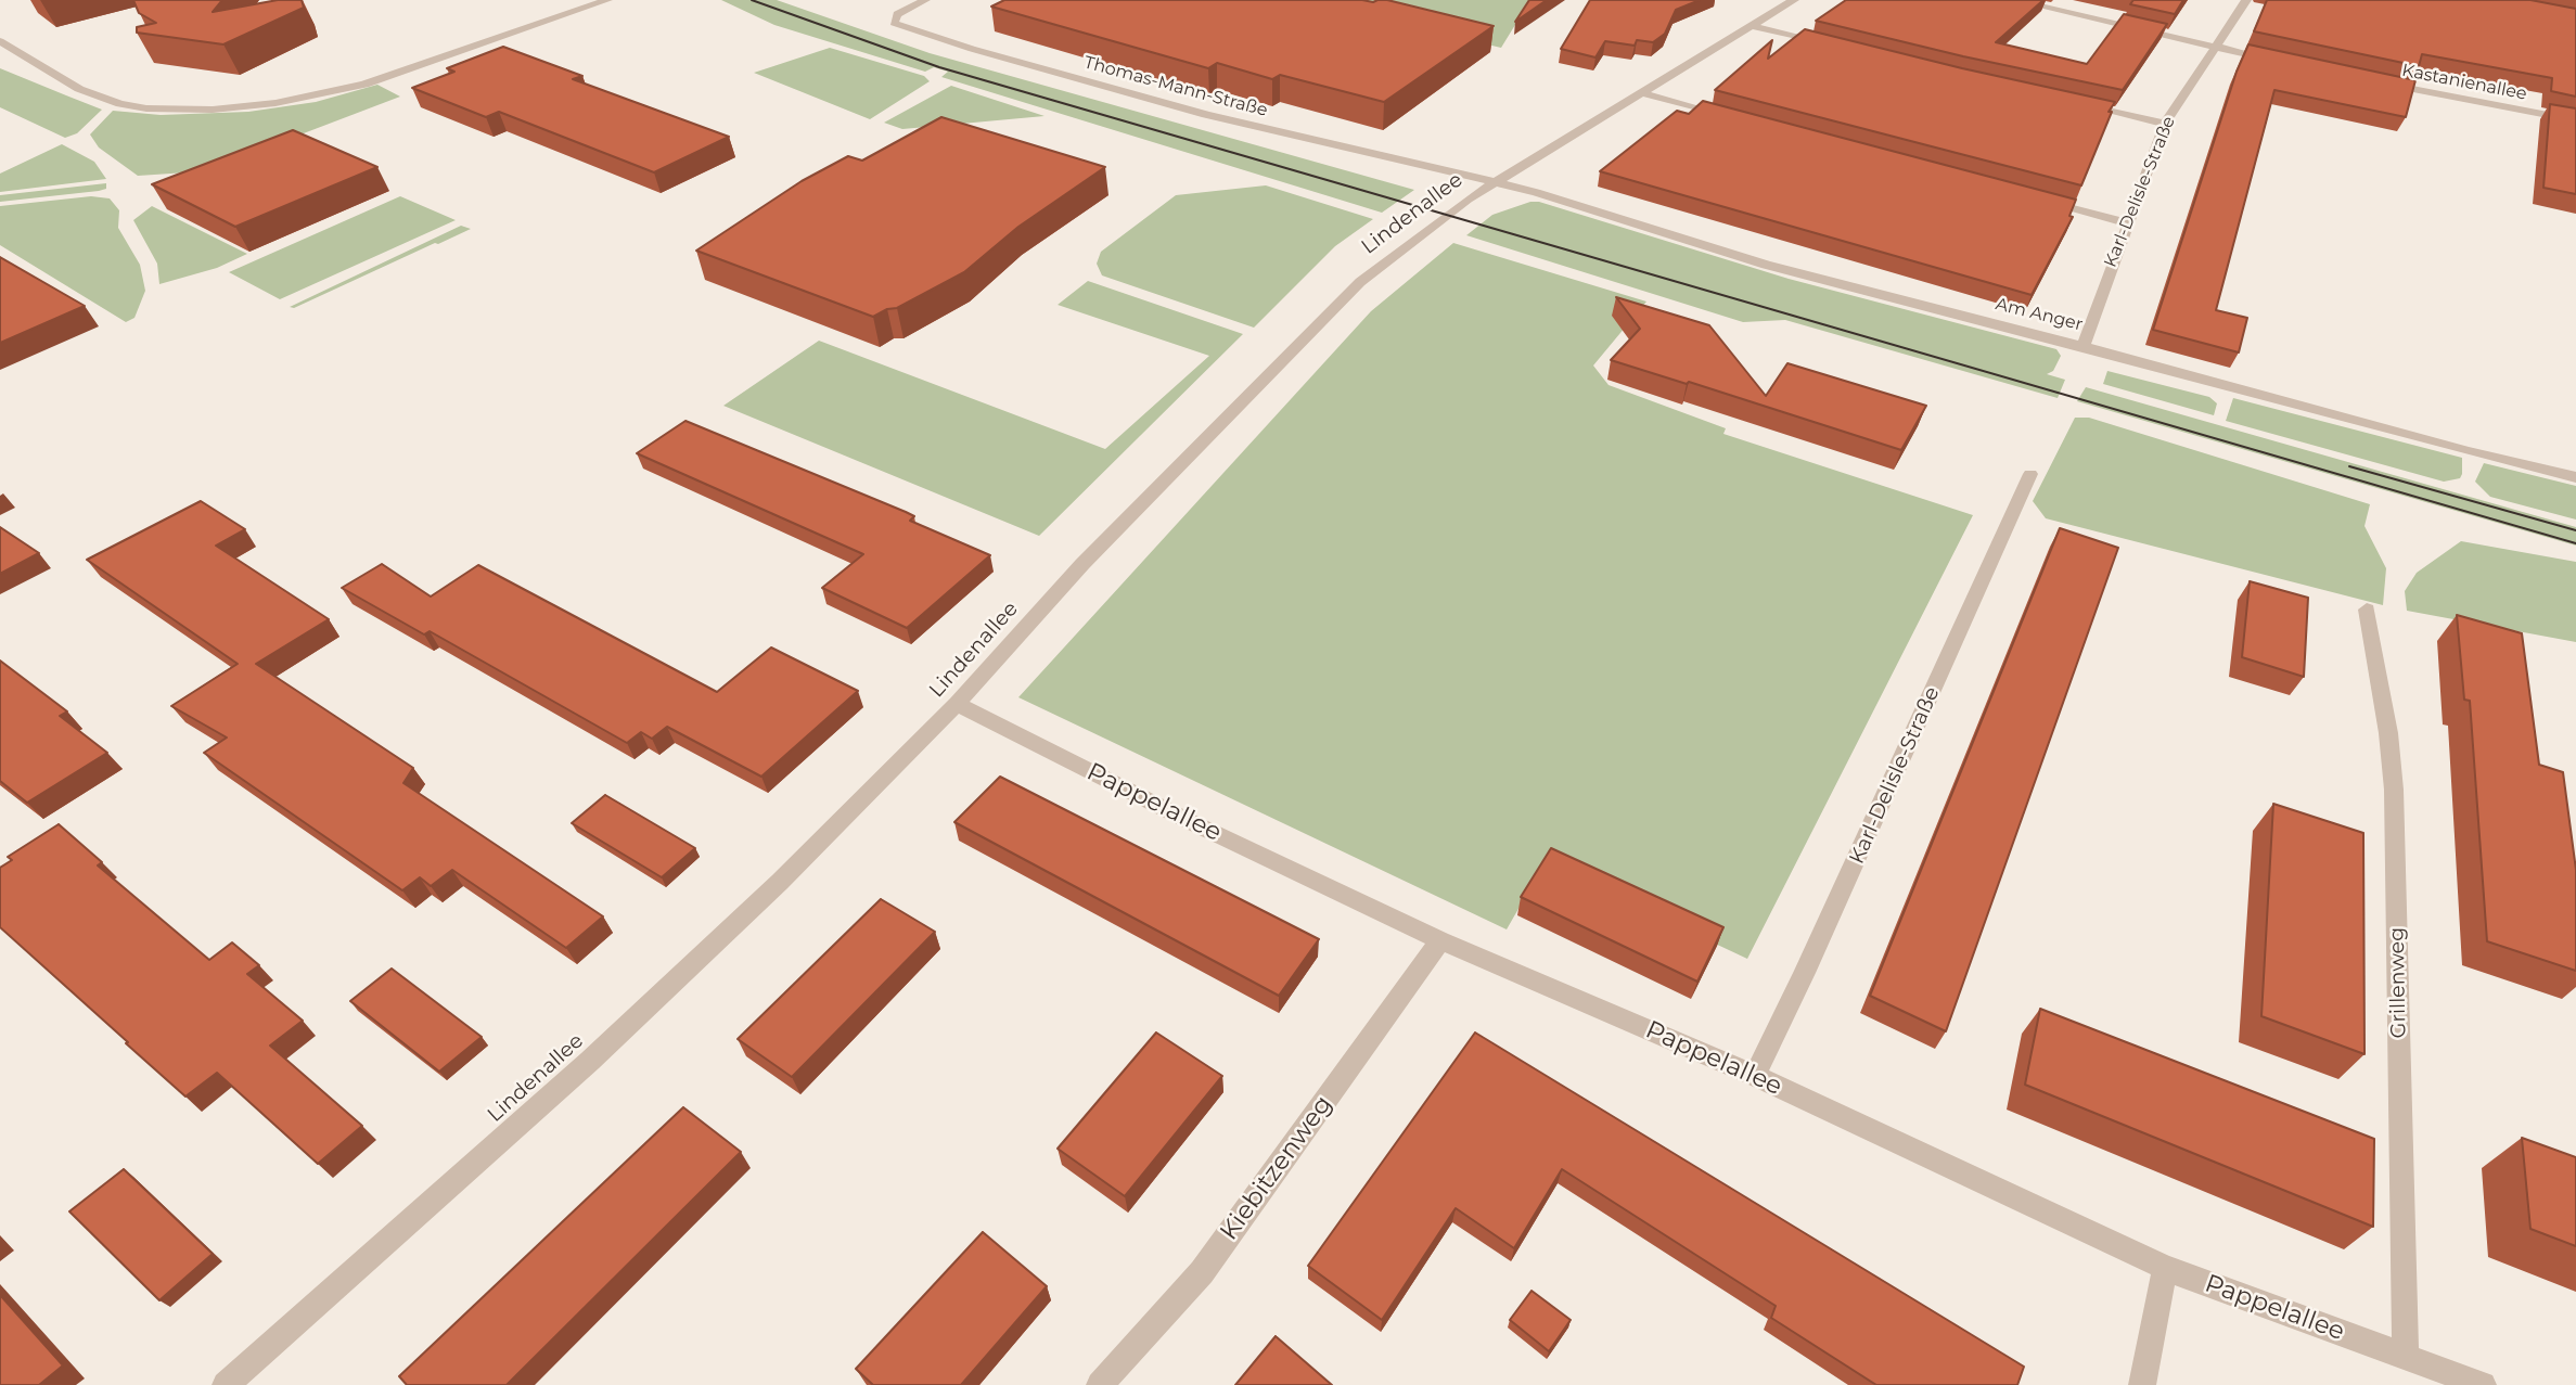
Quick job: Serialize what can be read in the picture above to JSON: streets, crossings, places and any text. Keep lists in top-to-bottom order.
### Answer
{
  "streets": {
    "street": [
      "Kastanienallee",
      "Thomas-Mann-Straße",
      "Karl-Delisle-Straße",
      "Lindenallee",
      "Am Anger",
      "Pappelallee",
      "Grillenweg",
      "Kiebitzenweg"
    ]
  },
  "crossings": [
    ["Thomas-Mann-Straße", "Lindenallee"],
    ["Thomas-Mann-Straße", "Am Anger"],
    ["Karl-Delisle-Straße", "Am Anger"],
    ["Karl-Delisle-Straße", "Pappelallee"],
    ["Lindenallee", "Am Anger"],
    ["Lindenallee", "Pappelallee"],
    ["Pappelallee", "Grillenweg"],
    ["Pappelallee", "Kiebitzenweg"]
  ]
}
